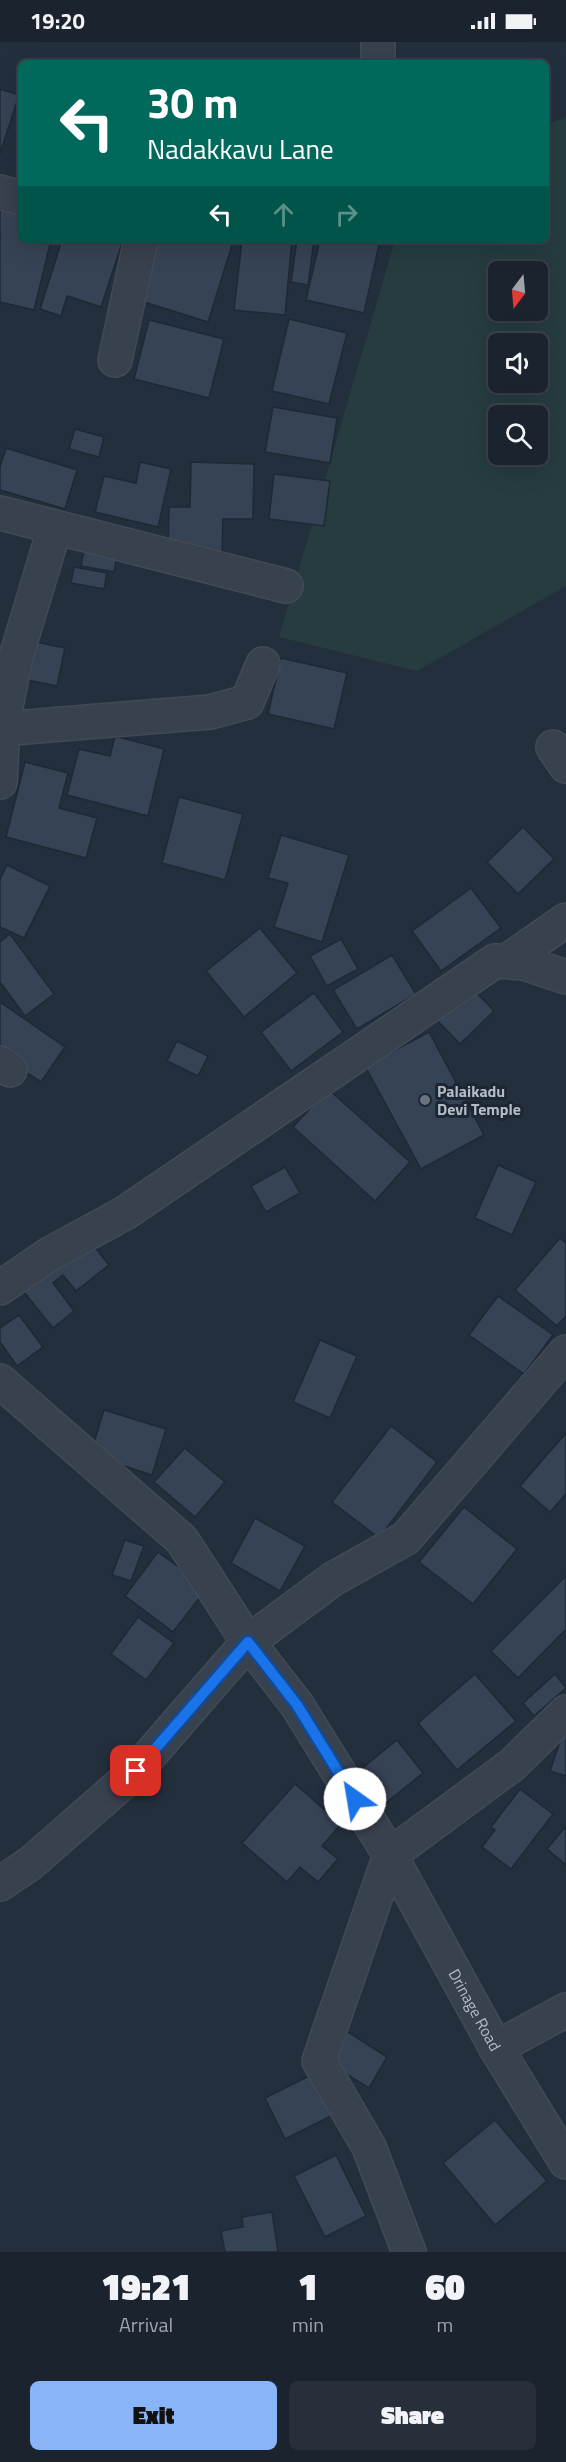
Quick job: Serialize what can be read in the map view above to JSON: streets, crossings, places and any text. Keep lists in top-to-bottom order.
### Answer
{
  "streets": {
    "street": ["Drinage Road"]
  },
  "places": ["Palaikadu Devi Temple"],
  "north": "bottom",
  "page": {
    "status": "19:20",
    "turn": ["30 m", "Nadakkavu Lane"],
    "eta": [
      "19:21",
      "Arrival",
      "1",
      "min",
      "60",
      "m"
    ],
    "buttons": ["Exit", "Share"]
  }
}
